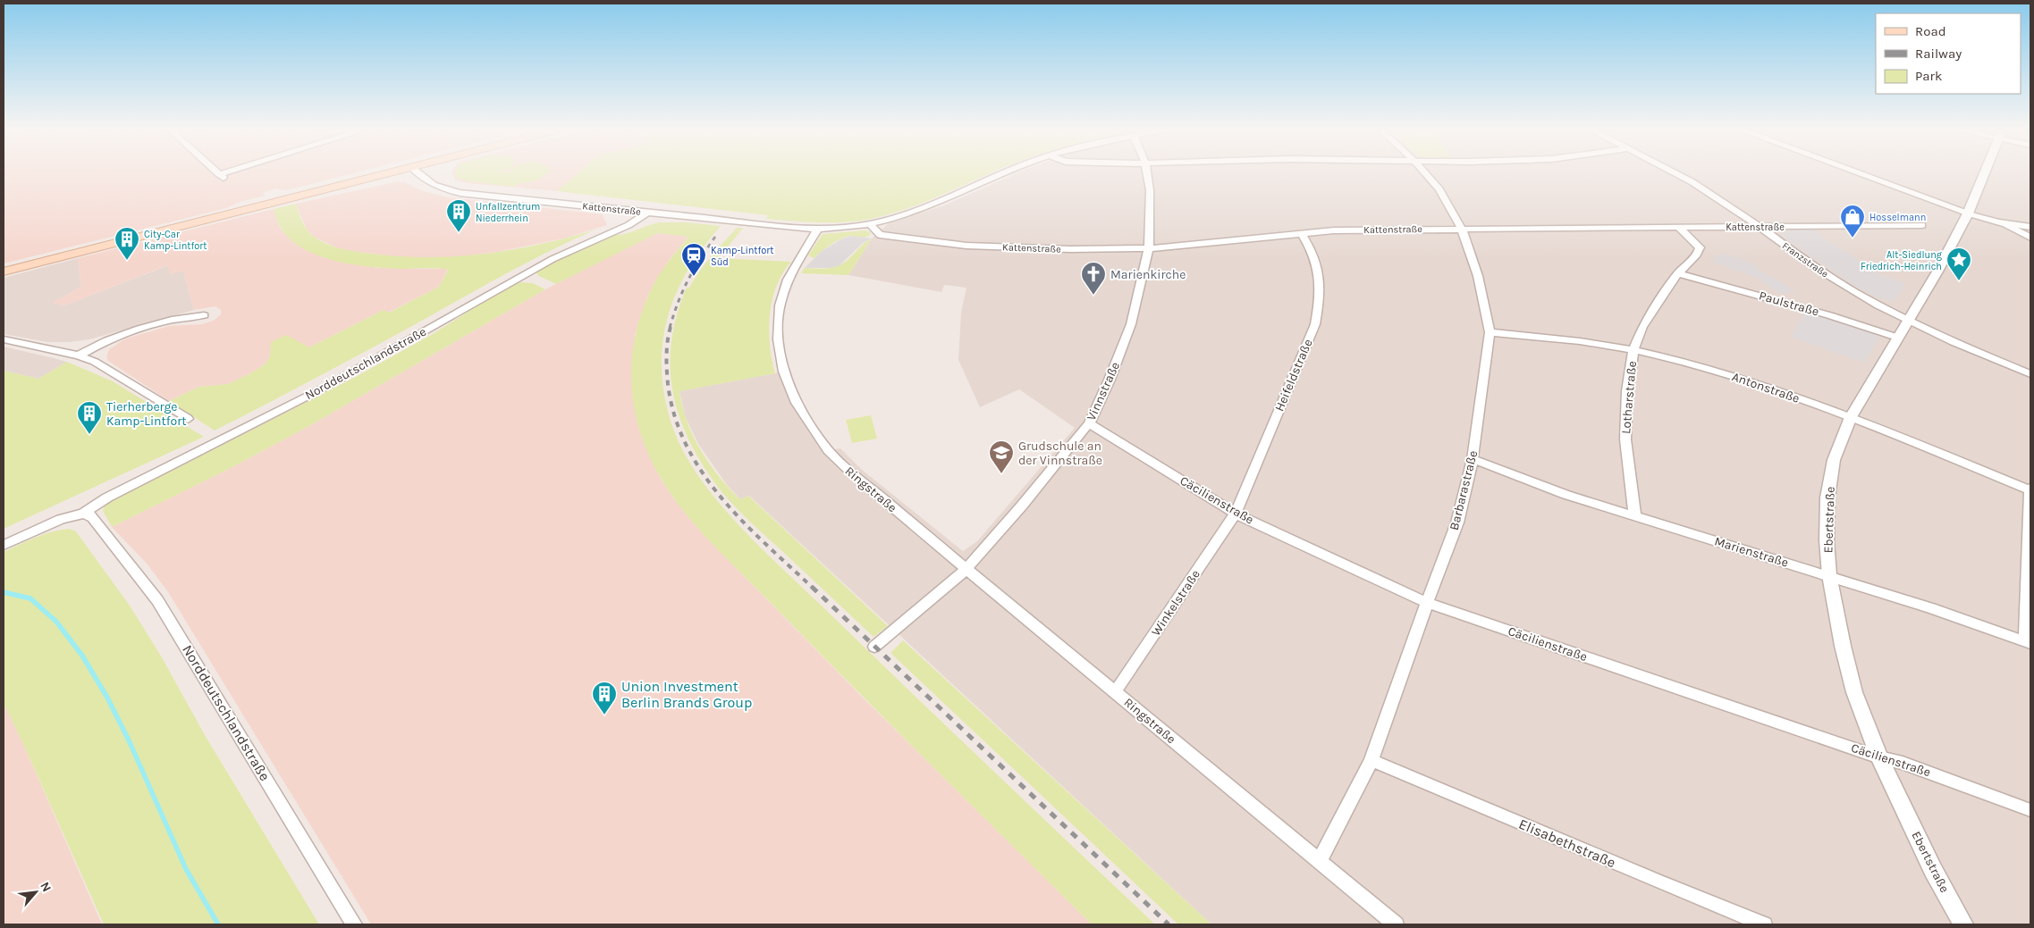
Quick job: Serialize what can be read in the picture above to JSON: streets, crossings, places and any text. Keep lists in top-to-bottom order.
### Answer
{
  "streets": {
    "street": [
      "Kattenstraße",
      "Franzstraße",
      "Paulstraße",
      "Norddeutschlandstraße",
      "Heifeldstraße",
      "Antonstraße",
      "Vinnstraße",
      "Lotharstraße",
      "Ringstraße",
      "Barbarastraße",
      "Cäcilienstraße",
      "Ebertstraße",
      "Marienstraße",
      "Winkelstraße",
      "Elisabethstraße"
    ]
  },
  "crossings": [
    ["Kattenstraße", "Franzstraße"],
    ["Kattenstraße", "Norddeutschlandstraße"],
    ["Kattenstraße", "Heifeldstraße"],
    ["Kattenstraße", "Vinnstraße"],
    ["Kattenstraße", "Lotharstraße"],
    ["Kattenstraße", "Ringstraße"],
    ["Kattenstraße", "Barbarastraße"],
    ["Franzstraße", "Ebertstraße"],
    ["Paulstraße", "Lotharstraße"],
    ["Paulstraße", "Ebertstraße"],
    ["Heifeldstraße", "Cäcilienstraße"],
    ["Heifeldstraße", "Winkelstraße"],
    ["Antonstraße", "Lotharstraße"],
    ["Antonstraße", "Barbarastraße"],
    ["Antonstraße", "Ebertstraße"],
    ["Vinnstraße", "Ringstraße"],
    ["Vinnstraße", "Cäcilienstraße"],
    ["Lotharstraße", "Marienstraße"],
    ["Ringstraße", "Barbarastraße"],
    ["Ringstraße", "Winkelstraße"],
    ["Barbarastraße", "Cäcilienstraße"],
    ["Barbarastraße", "Marienstraße"],
    ["Barbarastraße", "Elisabethstraße"],
    ["Cäcilienstraße", "Ebertstraße"],
    ["Cäcilienstraße", "Winkelstraße"],
    ["Ebertstraße", "Marienstraße"]
  ],
  "places": {
    "building": [
      "Unfallzentrum Niederrhein",
      "City-Car Kamp-Lintfort",
      "Tierherberge Kamp-Lintfort",
      "Union Investment Berlin Brands Group"
    ],
    "shop": ["Hosselmann"],
    "station": ["Kamp-Lintfort Süd"],
    "place": ["Alt-Siedlung Friedrich-Heinrich"],
    "church": ["Marienkirche"],
    "school or university": ["Grudschule an der Vinnstraße"]
  },
  "legend": ["Road", "Railway", "Park"],
  "north": "top right"
}
